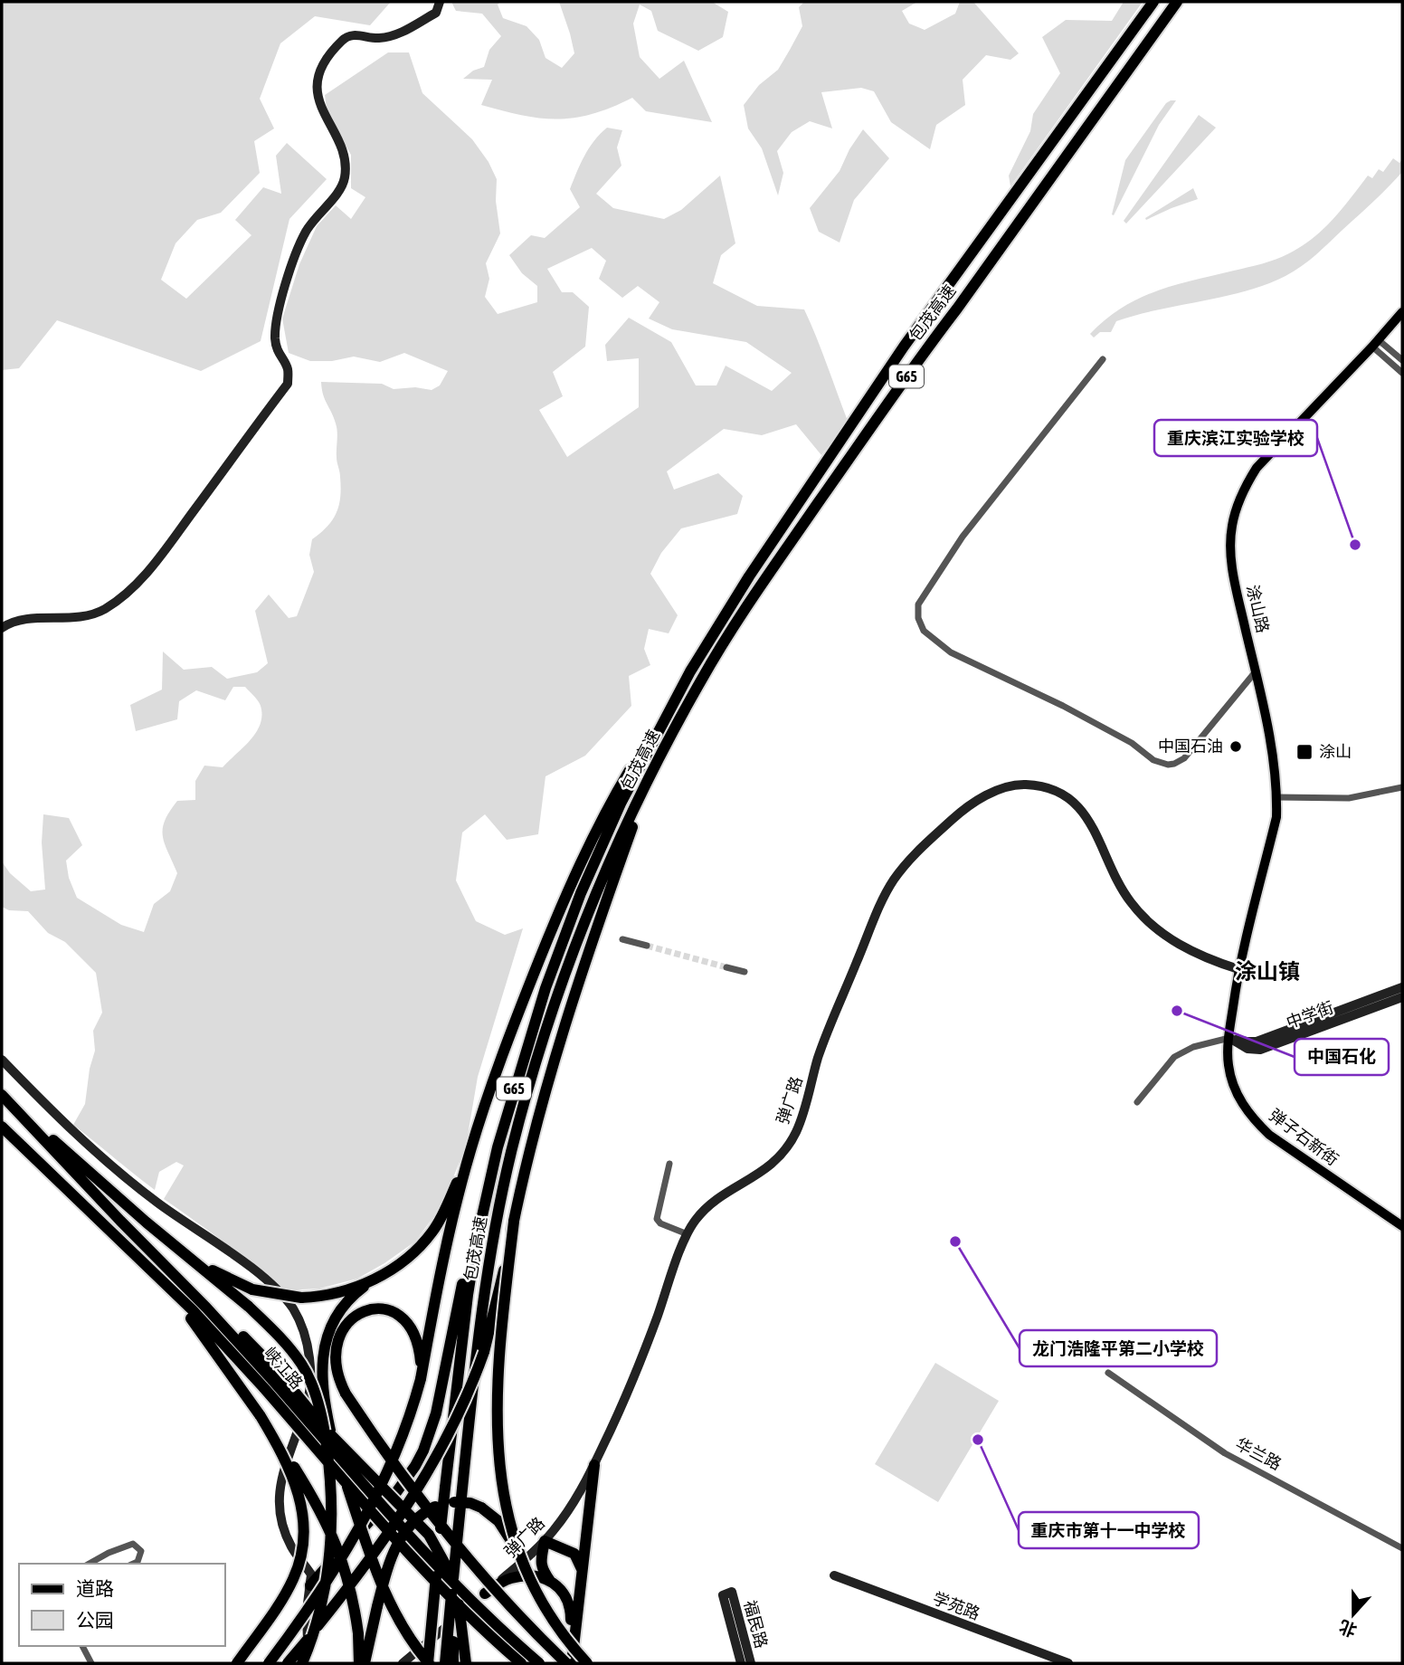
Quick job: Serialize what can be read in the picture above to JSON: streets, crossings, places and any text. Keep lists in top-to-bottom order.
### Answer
{
  "streets": {
    "highway": ["包茂高速", "G65", "峡江路"],
    "main road": ["涂山路", "弹子石新街"],
    "street": [
      "中学街",
      "弹广路",
      "华兰路",
      "学苑路",
      "福民路"
    ]
  },
  "crossings": [
    ["涂山路", "弹广路"],
    ["涂山路", "弹子石新街"],
    ["中学街", "弹子石新街"],
    ["弹广路", "弹子石新街"]
  ],
  "districts": ["涂山镇"],
  "places": {
    "other": [
      "重庆滨江实验学校",
      "中国石油",
      "中国石化",
      "龙门浩隆平第二小学校",
      "重庆市第十一中学校"
    ],
    "transit": ["涂山"]
  },
  "legend": ["道路", "公园"],
  "north": "bottom"
}
